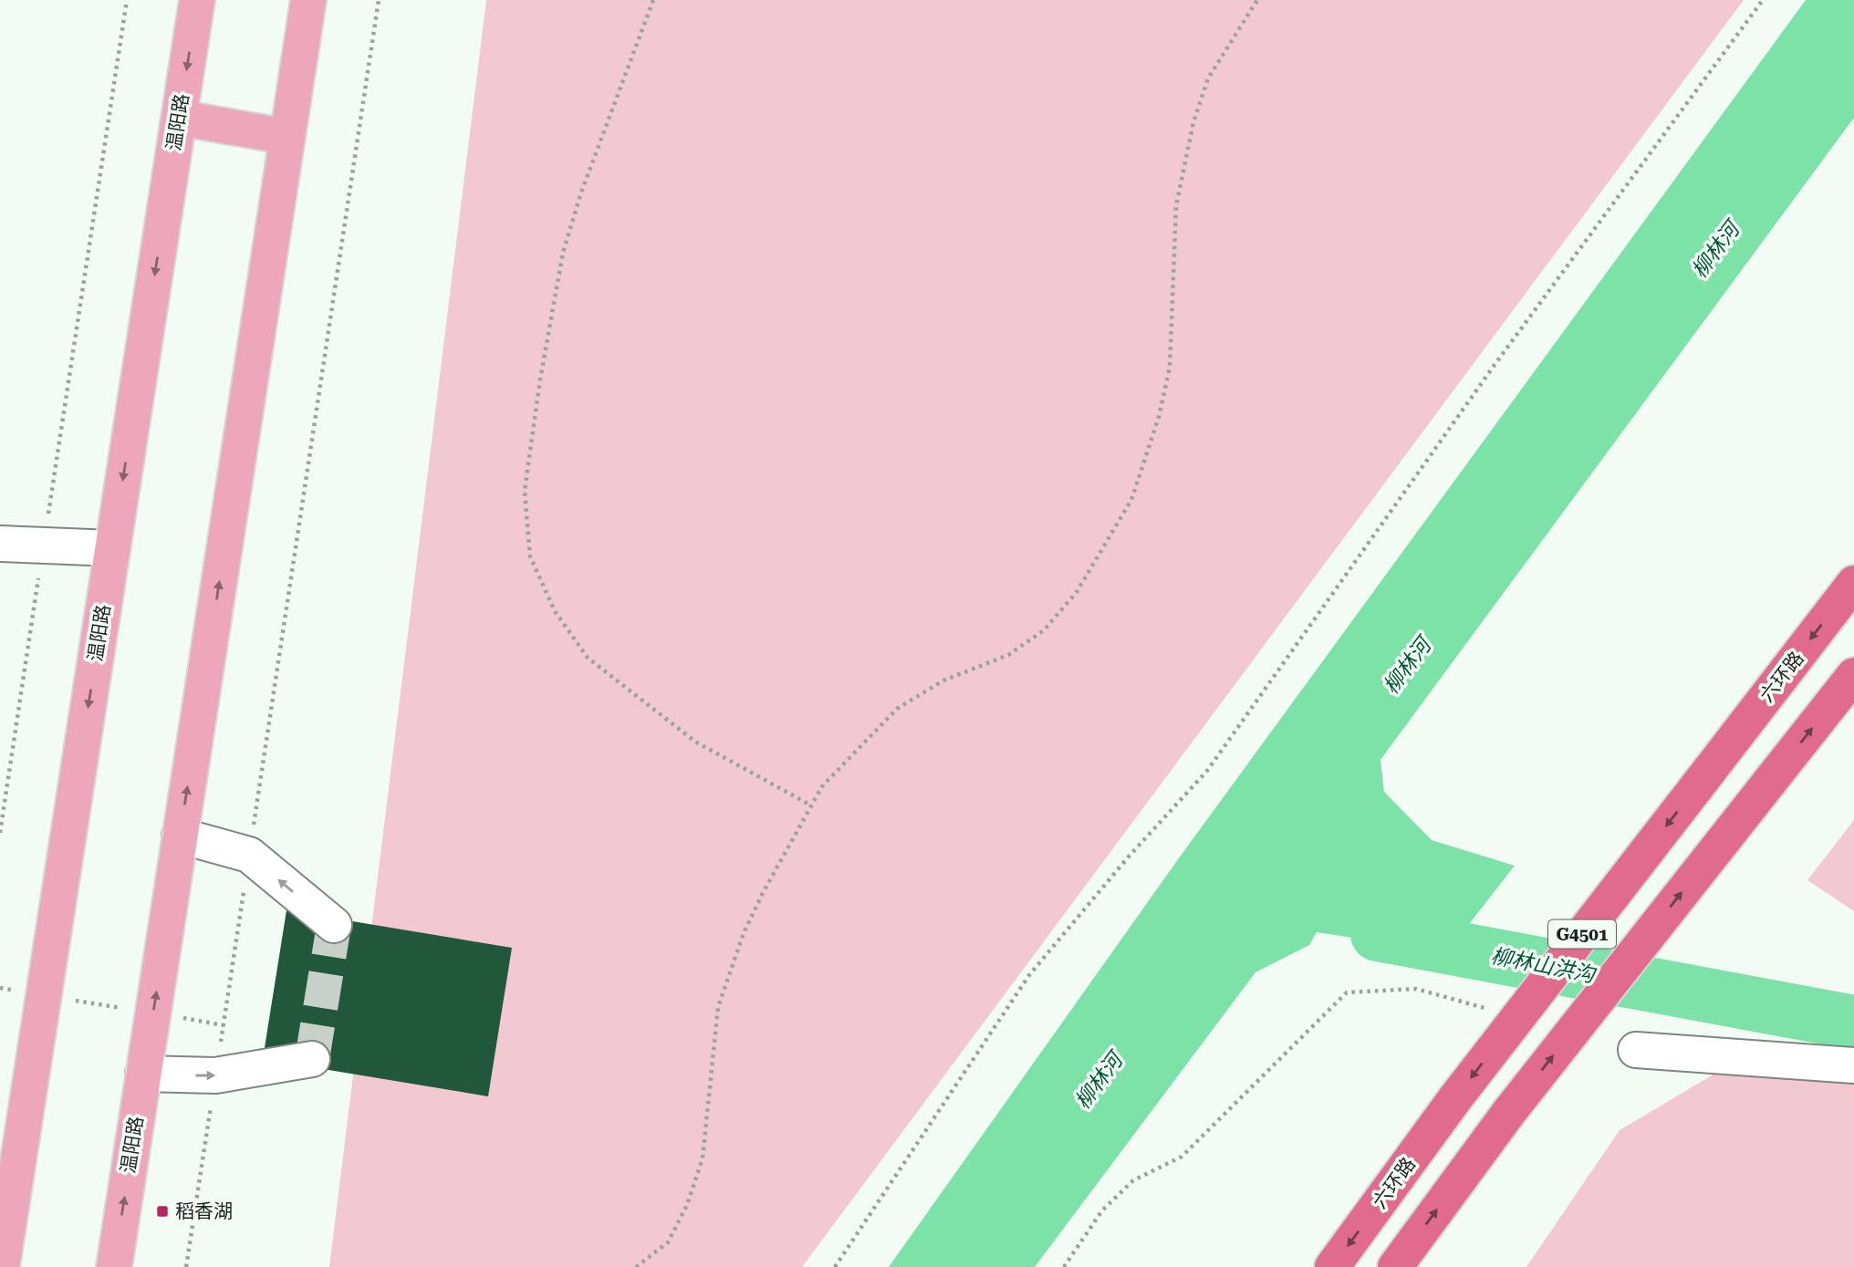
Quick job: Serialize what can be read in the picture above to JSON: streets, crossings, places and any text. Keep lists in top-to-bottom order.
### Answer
{
  "streets": {
    "highway": ["六环路", "G4501"],
    "main road": ["温阳路"]
  },
  "water": ["柳林河", "柳林山洪沟"],
  "places": {
    "transit": ["稻香湖"]
  }
}
